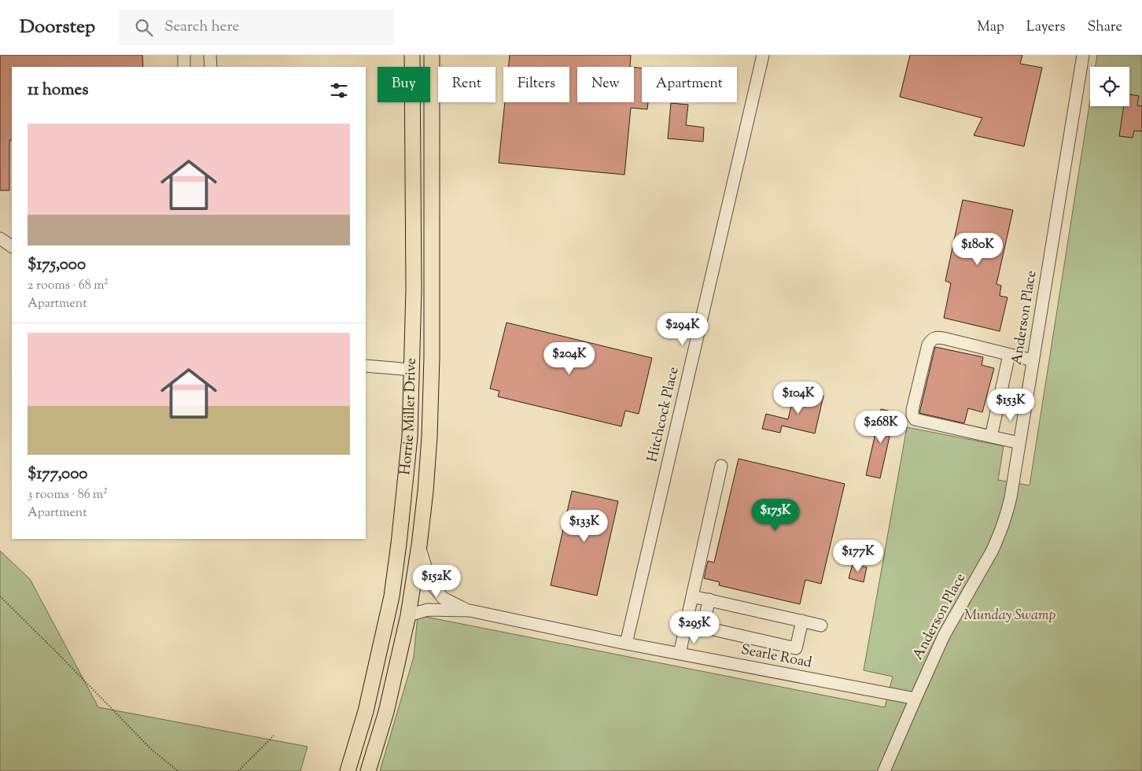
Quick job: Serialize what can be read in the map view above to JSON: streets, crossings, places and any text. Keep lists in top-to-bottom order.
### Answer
{
  "streets": {
    "main road": ["Horrie Miller Drive"],
    "street": ["Anderson Place", "Hitchcock Place", "Searle Road"]
  },
  "crossings": [
    ["Anderson Place", "Searle Road"],
    ["Hitchcock Place", "Searle Road"],
    ["Horrie Miller Drive", "Searle Road"]
  ],
  "parks": ["Munday Swamp"],
  "page": {
    "header": "Doorstep",
    "search": "Search here",
    "nav": ["Map", "Layers", "Share"],
    "chip": [
      "Buy",
      "Rent",
      "Filters",
      "New",
      "Apartment"
    ],
    "heading": "11 homes",
    "list": [
      {
        "name": "$175,000",
        "note": "2 rooms · 68 m² · Apartment"
      },
      {
        "name": "$177,000",
        "note": "3 rooms · 86 m² · Apartment"
      }
    ],
    "price": [
      "$180K",
      "$294K",
      "$204K",
      "$104K",
      "$153K",
      "$268K",
      "$175K",
      "$133K",
      "$177K",
      "$152K",
      "$295K"
    ]
  }
}
